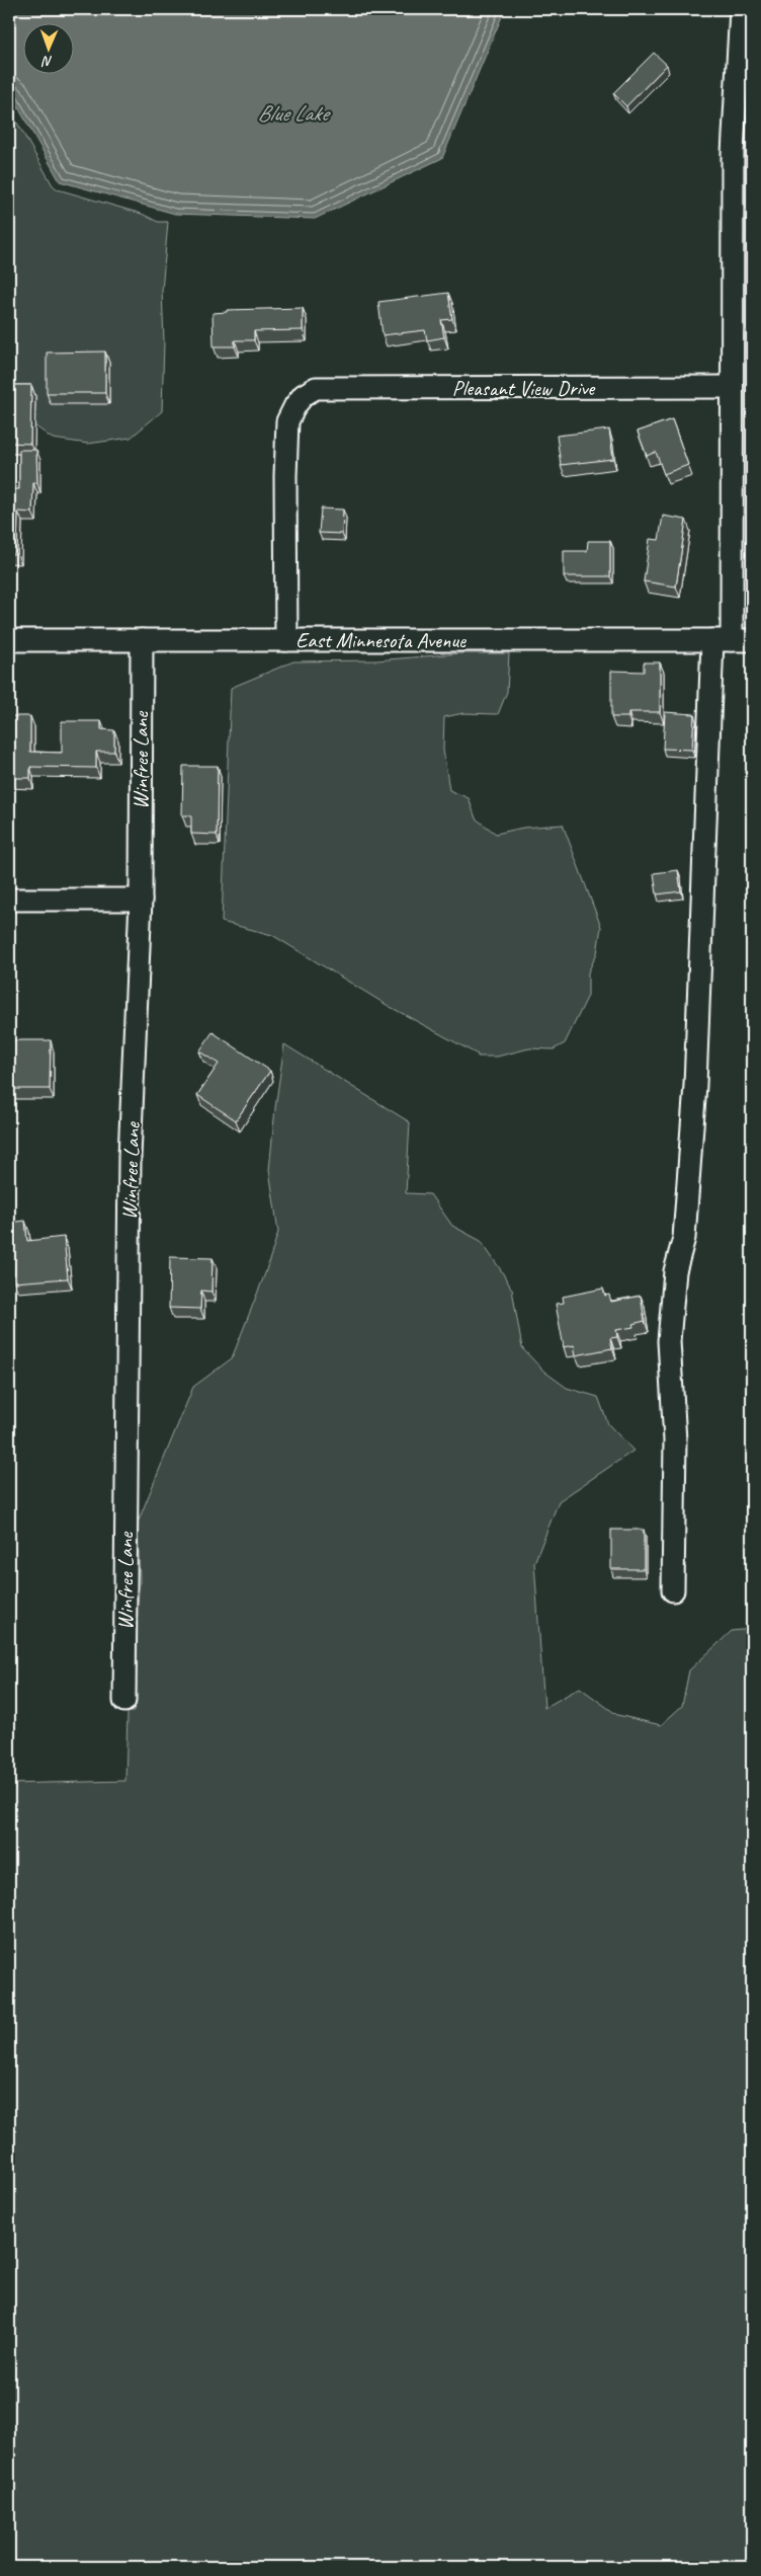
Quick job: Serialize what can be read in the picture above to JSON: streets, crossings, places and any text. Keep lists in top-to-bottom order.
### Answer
{
  "streets": {
    "street": ["Pleasant View Drive", "East Minnesota Avenue", "Winfree Lane"]
  },
  "crossings": [
    ["Pleasant View Drive", "East Minnesota Avenue"],
    ["East Minnesota Avenue", "Winfree Lane"]
  ],
  "water": ["Blue Lake"],
  "north": "bottom"
}
